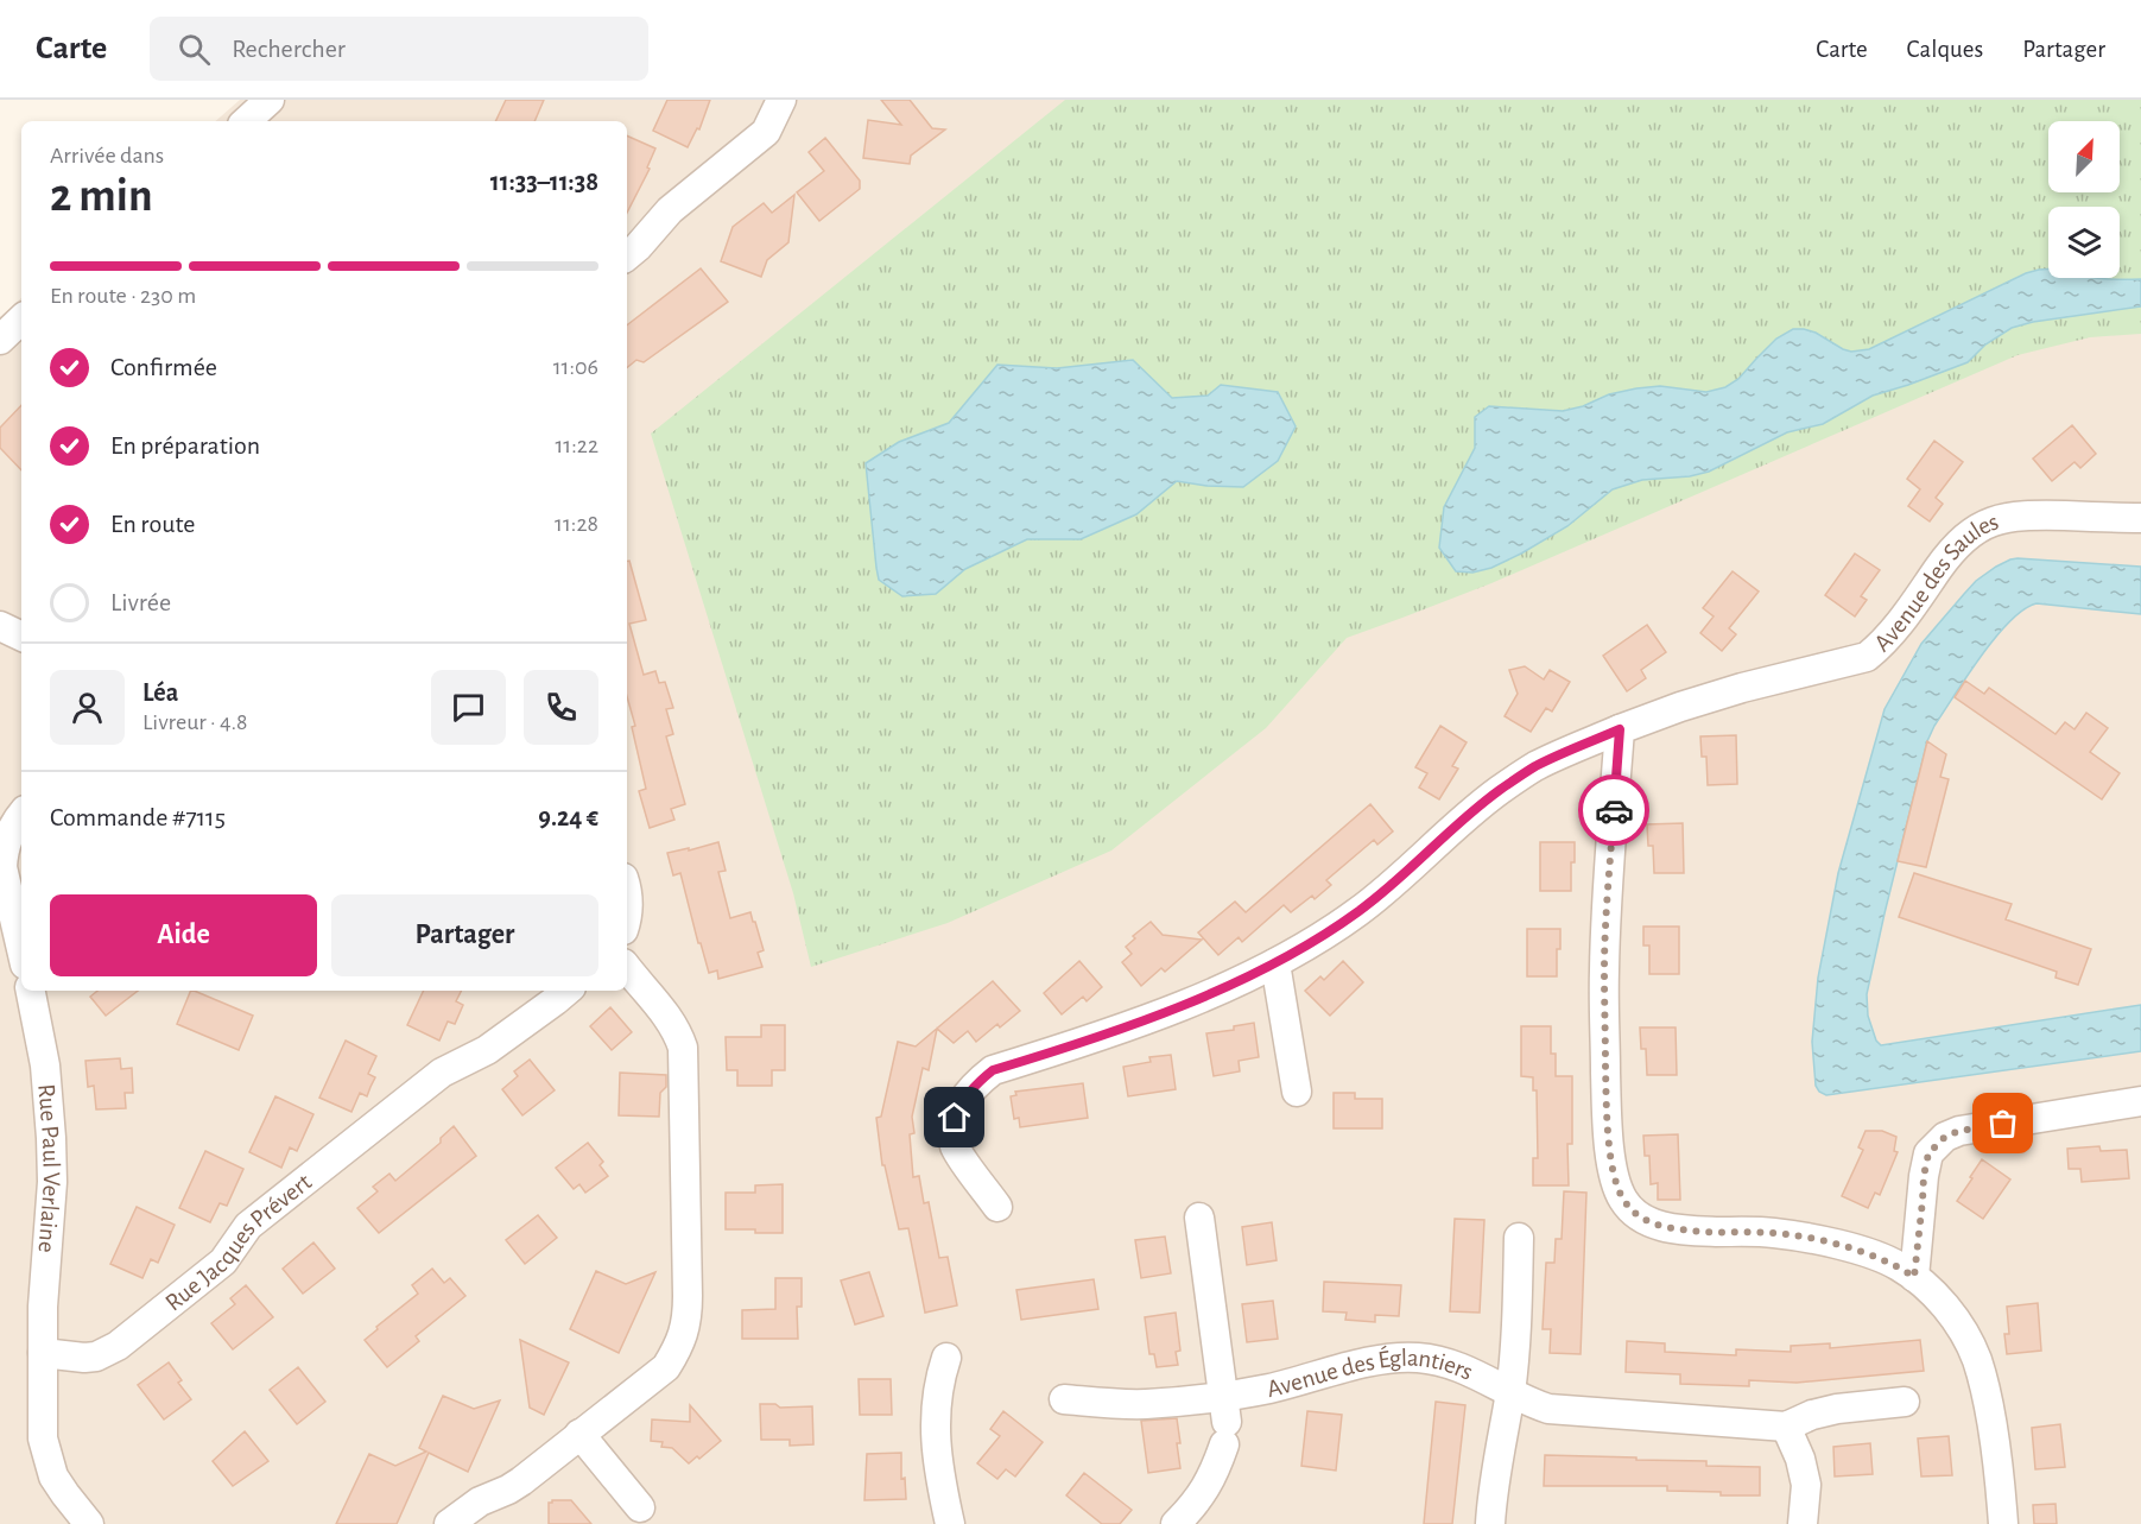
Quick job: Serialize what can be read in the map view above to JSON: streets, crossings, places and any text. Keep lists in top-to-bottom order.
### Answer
{
  "streets": {
    "street": [
      "Avenue des Saules",
      "Rue Paul Verlaine",
      "Rue Jacques Prévert",
      "Avenue des Églantiers"
    ]
  },
  "crossings": [
    ["Rue Paul Verlaine", "Rue Jacques Prévert"]
  ],
  "north": "top right",
  "page": {
    "header": "Carte",
    "search": "Rechercher",
    "nav": ["Carte", "Calques", "Partager"],
    "heading": ["2 min", "Arrivée dans", "11:33–11:38"],
    "panel": [
      "Léa",
      "Livreur · 4.8",
      "Commande #7115",
      "9.24 €"
    ],
    "bar": "En route · 230 m",
    "list": [
      ["Confirmée", "11:06"],
      ["En préparation", "11:22"],
      ["En route", "11:28"],
      "Livrée"
    ],
    "buttons": ["Aide", "Partager"]
  }
}
